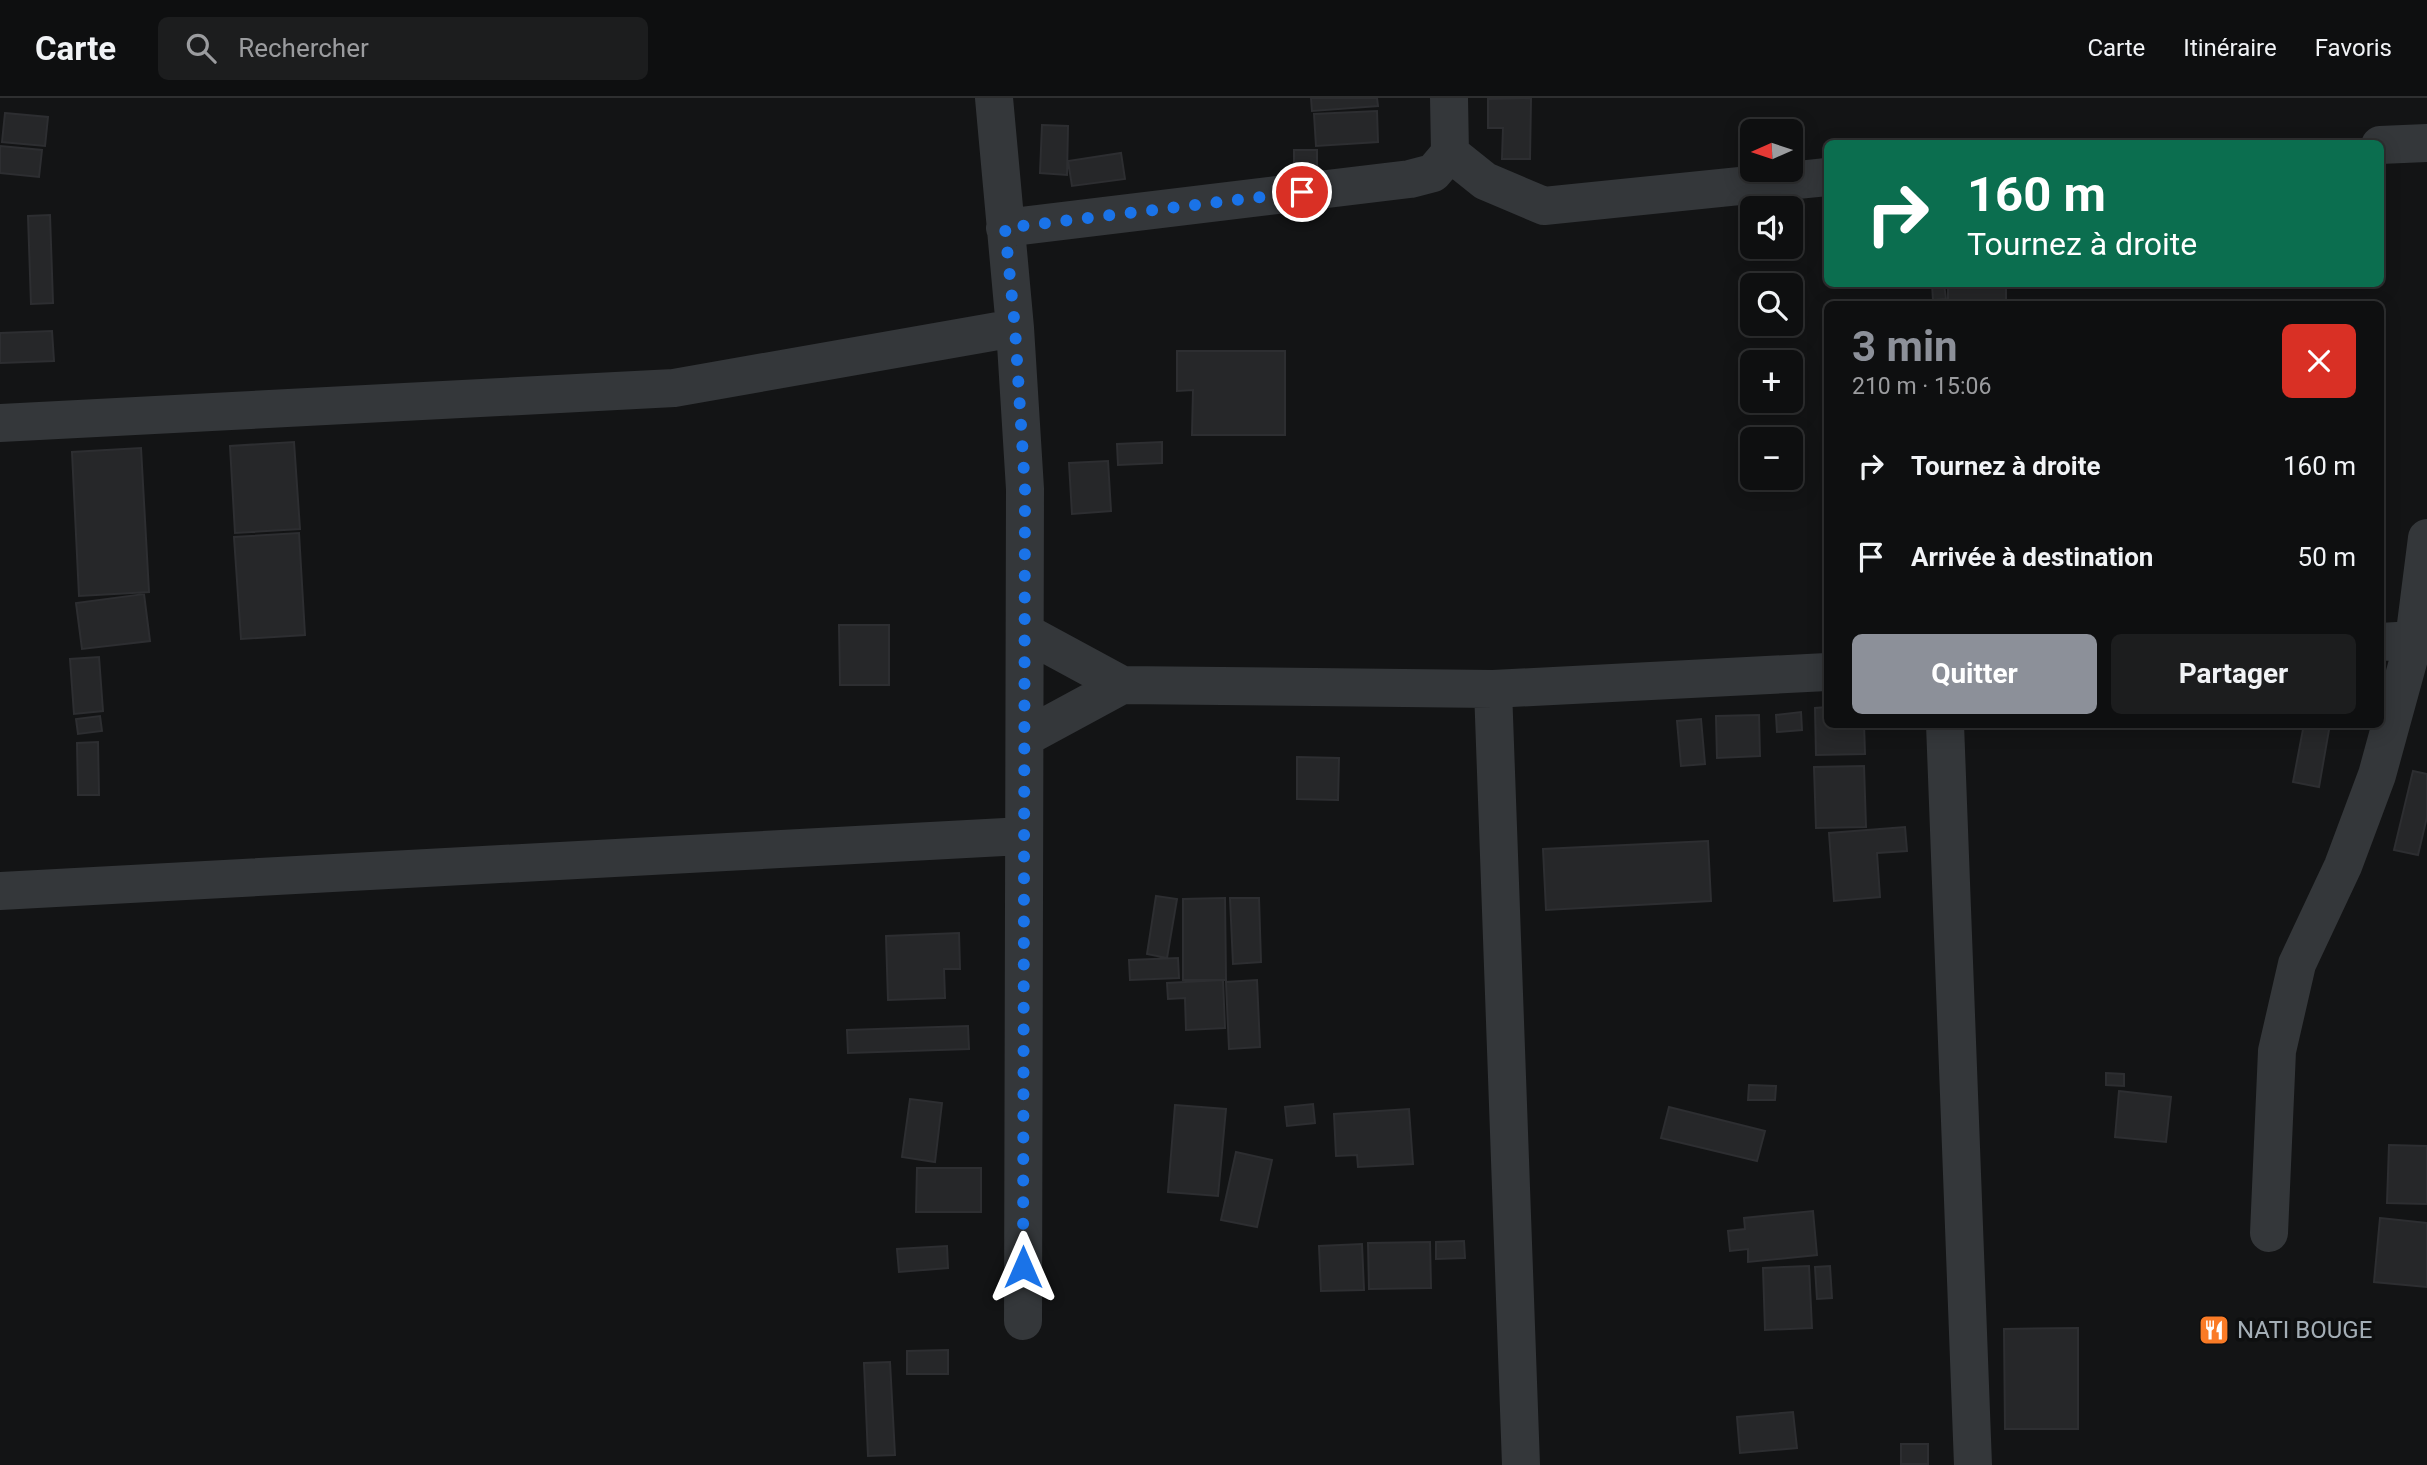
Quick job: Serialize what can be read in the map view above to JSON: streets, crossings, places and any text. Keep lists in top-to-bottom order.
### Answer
{
  "places": {
    "restaurant": ["NATI BOUGE"]
  },
  "north": "left",
  "page": {
    "header": "Carte",
    "search": "Rechercher",
    "nav": ["Carte", "Itinéraire", "Favoris"],
    "map_buttons": ["+", "−"],
    "turn": ["160 m", "Tournez à droite"],
    "heading": ["3 min", "210 m · 15:06"],
    "list": [
      {
        "name": "Tournez à droite",
        "value": "160 m"
      },
      {
        "name": "Arrivée à destination",
        "value": "50 m"
      }
    ],
    "buttons": ["Quitter", "Partager"]
  }
}
